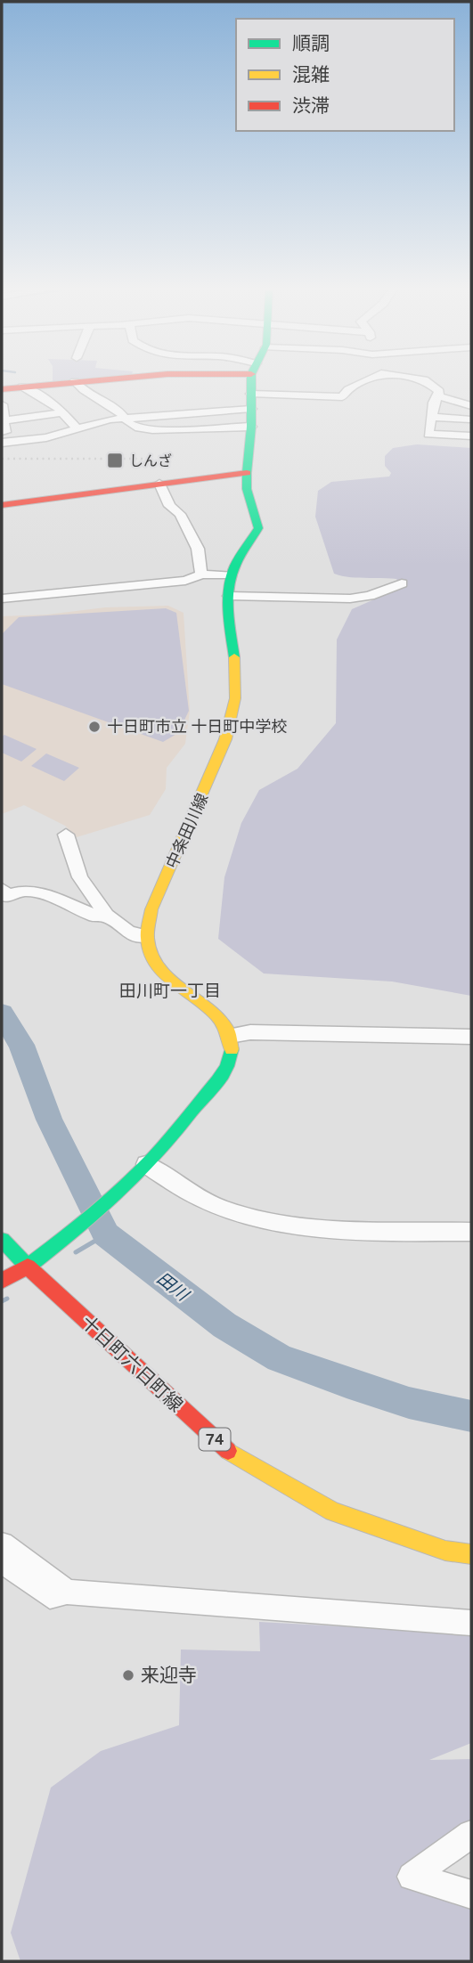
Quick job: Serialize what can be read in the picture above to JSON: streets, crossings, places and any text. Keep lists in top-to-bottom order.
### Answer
{
  "streets": {
    "main road": ["中条田川線", "十日町六日町線", "74"]
  },
  "districts": ["田川町一丁目"],
  "water": ["田川"],
  "places": {
    "transit": ["しんざ"],
    "other": ["十日町市立 十日町中学校", "来迎寺"]
  },
  "legend": ["順調", "混雑", "渋滞"]
}
